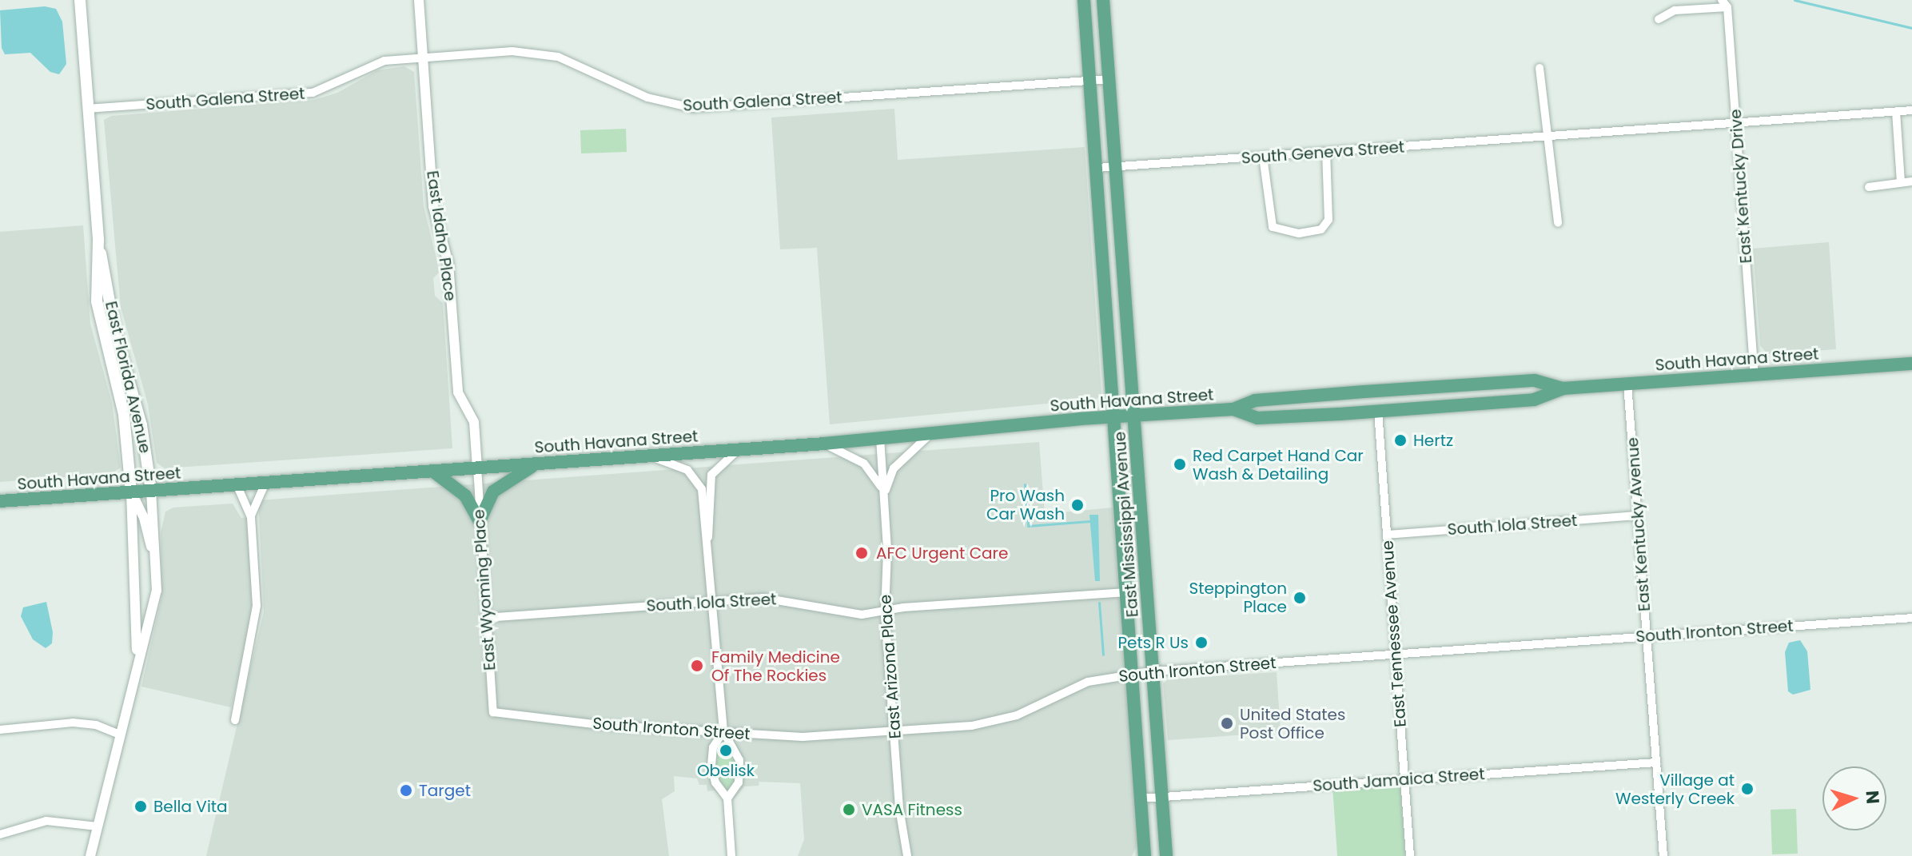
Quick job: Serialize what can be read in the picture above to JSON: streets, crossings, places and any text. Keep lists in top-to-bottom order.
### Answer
{
  "streets": {
    "main road": ["South Havana Street", "East Florida Avenue", "East Mississippi Avenue"],
    "street": [
      "South Galena Street",
      "South Geneva Street",
      "East Kentucky Drive",
      "East Idaho Place",
      "East Kentucky Avenue",
      "South Iola Street",
      "East Wyoming Place",
      "South Ironton Street",
      "East Tennessee Avenue",
      "East Arizona Place",
      "South Jamaica Street"
    ]
  },
  "crossings": [
    ["South Galena Street", "East Idaho Place"],
    ["South Galena Street", "East Florida Avenue"],
    ["South Galena Street", "East Mississippi Avenue"],
    ["South Geneva Street", "East Kentucky Drive"],
    ["South Geneva Street", "East Mississippi Avenue"],
    ["East Kentucky Drive", "South Havana Street"],
    ["East Idaho Place", "South Havana Street"],
    ["East Idaho Place", "East Wyoming Place"],
    ["South Havana Street", "East Florida Avenue"],
    ["South Havana Street", "East Mississippi Avenue"],
    ["South Havana Street", "East Kentucky Avenue"],
    ["South Havana Street", "South Iola Street"],
    ["South Havana Street", "East Wyoming Place"],
    ["South Havana Street", "East Tennessee Avenue"],
    ["South Havana Street", "East Arizona Place"],
    ["East Mississippi Avenue", "South Iola Street"],
    ["East Mississippi Avenue", "South Ironton Street"],
    ["East Mississippi Avenue", "South Jamaica Street"],
    ["East Kentucky Avenue", "South Iola Street"],
    ["East Kentucky Avenue", "South Ironton Street"],
    ["East Kentucky Avenue", "South Jamaica Street"],
    ["South Iola Street", "East Wyoming Place"],
    ["South Iola Street", "East Tennessee Avenue"],
    ["South Iola Street", "East Arizona Place"],
    ["East Wyoming Place", "South Ironton Street"],
    ["South Ironton Street", "East Tennessee Avenue"],
    ["South Ironton Street", "East Arizona Place"],
    ["East Tennessee Avenue", "South Jamaica Street"]
  ],
  "places": [
    "Hertz",
    "Red Carpet Hand Car Wash & Detailing",
    "Pro Wash Car Wash",
    "AFC Urgent Care",
    "Steppington Place",
    "Pets R Us",
    "Family Medicine Of The Rockies",
    "United States Post Office",
    "Obelisk",
    "Village at Westerly Creek",
    "Target",
    "Bella Vita",
    "VASA Fitness"
  ],
  "north": "right"
}
